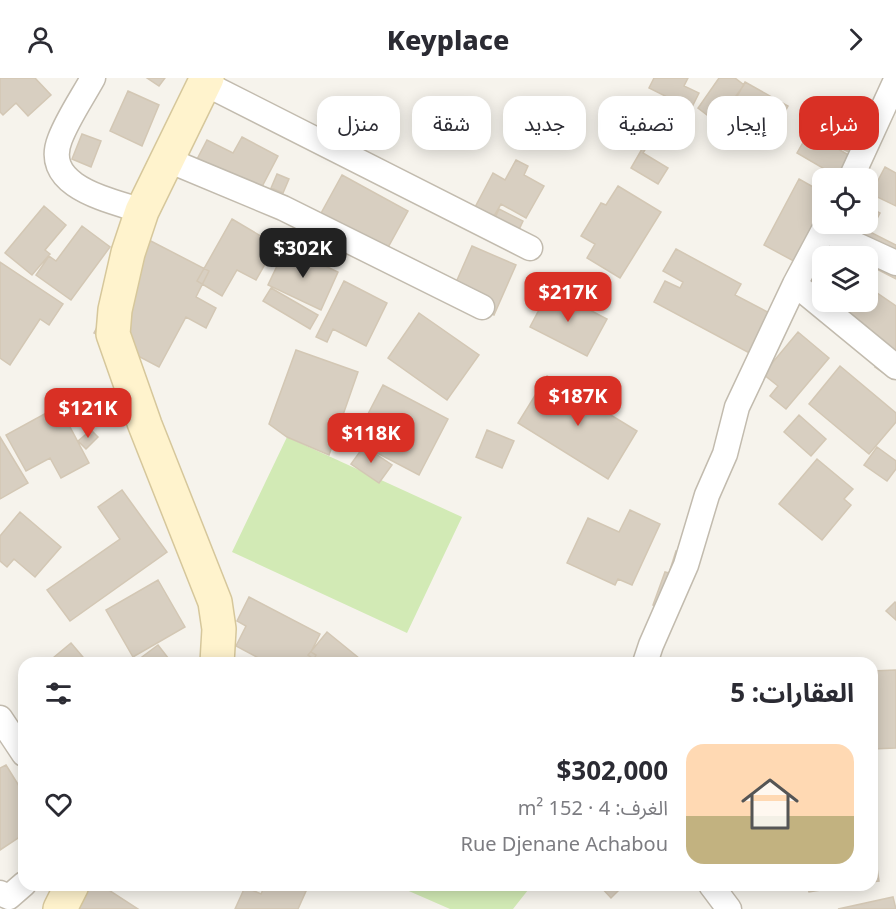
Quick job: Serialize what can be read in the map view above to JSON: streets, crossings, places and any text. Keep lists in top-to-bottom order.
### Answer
{
  "page": {
    "header": "Keyplace",
    "chip": [
      "شراء",
      "إيجار",
      "تصفية",
      "جديد",
      "شقة",
      "منزل"
    ],
    "price": [
      "$302K",
      "$217K",
      "$187K",
      "$121K",
      "$118K"
    ],
    "heading": "العقارات: 5",
    "list": [
      {
        "name": "$302,000",
        "note": "الغرف: 4 · 152 m² · Rue Djenane Achabou"
      }
    ]
  }
}
